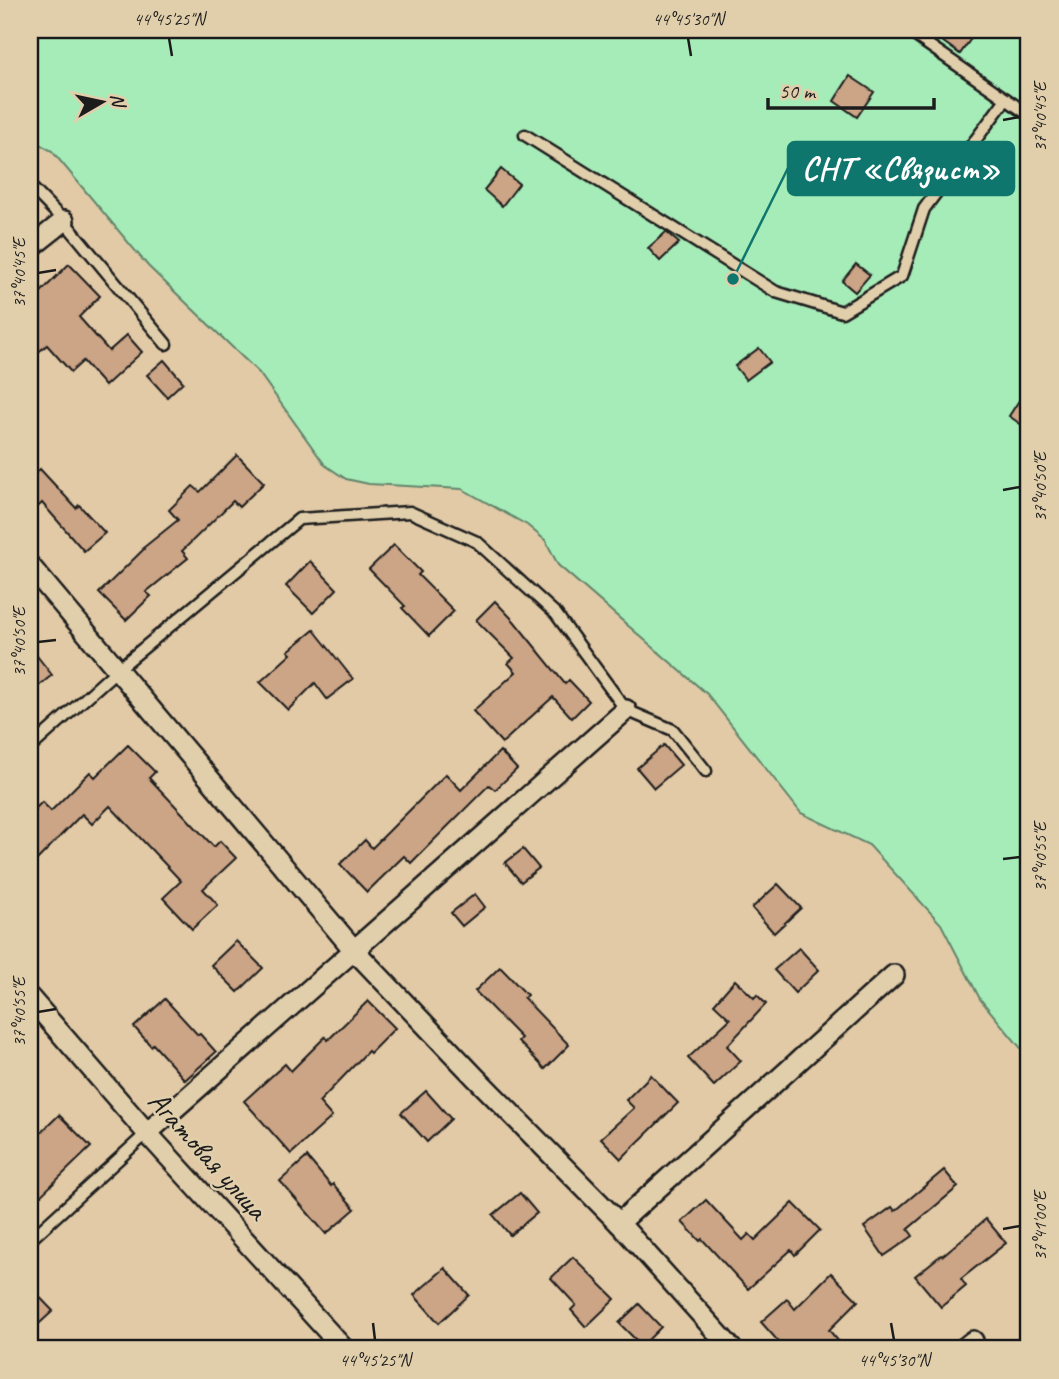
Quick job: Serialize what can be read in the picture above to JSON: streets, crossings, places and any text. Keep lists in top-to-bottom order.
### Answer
{
  "streets": {
    "street": ["Агатовая улица"]
  },
  "places": ["СНТ «Связист»"],
  "scale_bar": "50 m",
  "north": "right",
  "coordinates": [
    "44°45'25\"N",
    "44°45'30\"N",
    "37°40'45\"E",
    "37°40'50\"E",
    "37°40'55\"E",
    "37°41'00\"E"
  ]
}
